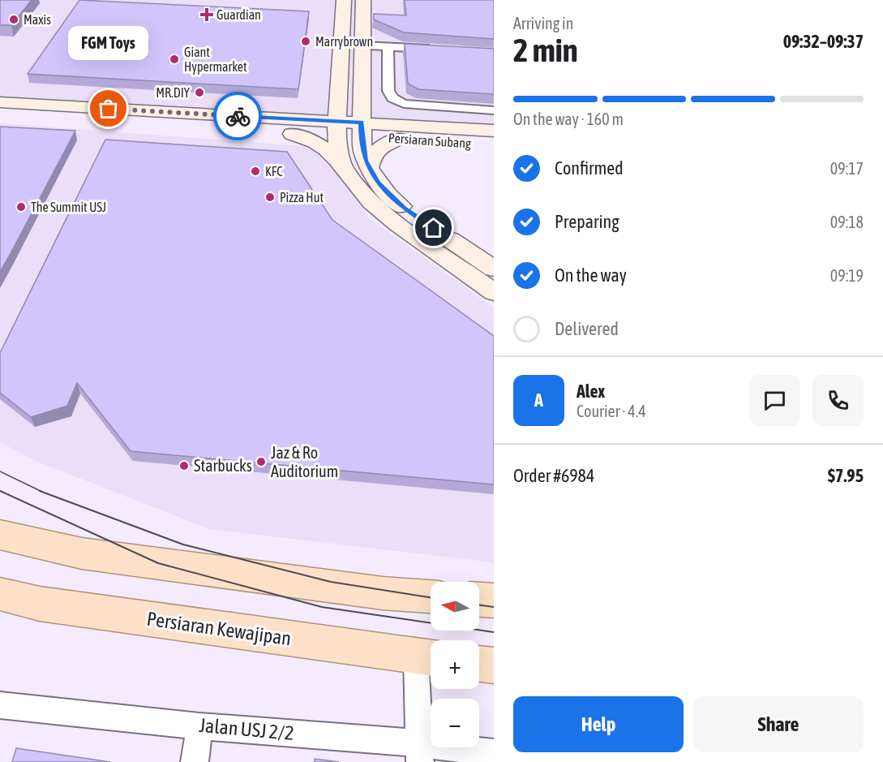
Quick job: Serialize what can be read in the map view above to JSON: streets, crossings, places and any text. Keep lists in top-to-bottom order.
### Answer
{
  "streets": {
    "main road": ["Persiaran Subang", "Persiaran Kewajipan"],
    "street": ["Jalan USJ 2/2"]
  },
  "places": {
    "health": ["Guardian"],
    "other": [
      "Maxis",
      "Marrybrown",
      "Giant Hypermarket",
      "MR.DIY",
      "FGM Toys",
      "KFC",
      "Pizza Hut",
      "The Summit USJ",
      "Jaz & Ro Auditorium",
      "Starbucks"
    ]
  },
  "north": "left",
  "page": {
    "heading": ["2 min", "Arriving in", "09:32–09:37"],
    "panel": [
      "Alex",
      "Courier · 4.4",
      "Order #6984",
      "$7.95"
    ],
    "bubble": "FGM Toys",
    "bar": "On the way · 160 m",
    "list": [
      ["Confirmed", "09:17"],
      ["Preparing", "09:18"],
      ["On the way", "09:19"],
      "Delivered"
    ],
    "round": "A",
    "map_buttons": ["+", "−"],
    "buttons": ["Help", "Share"]
  }
}
